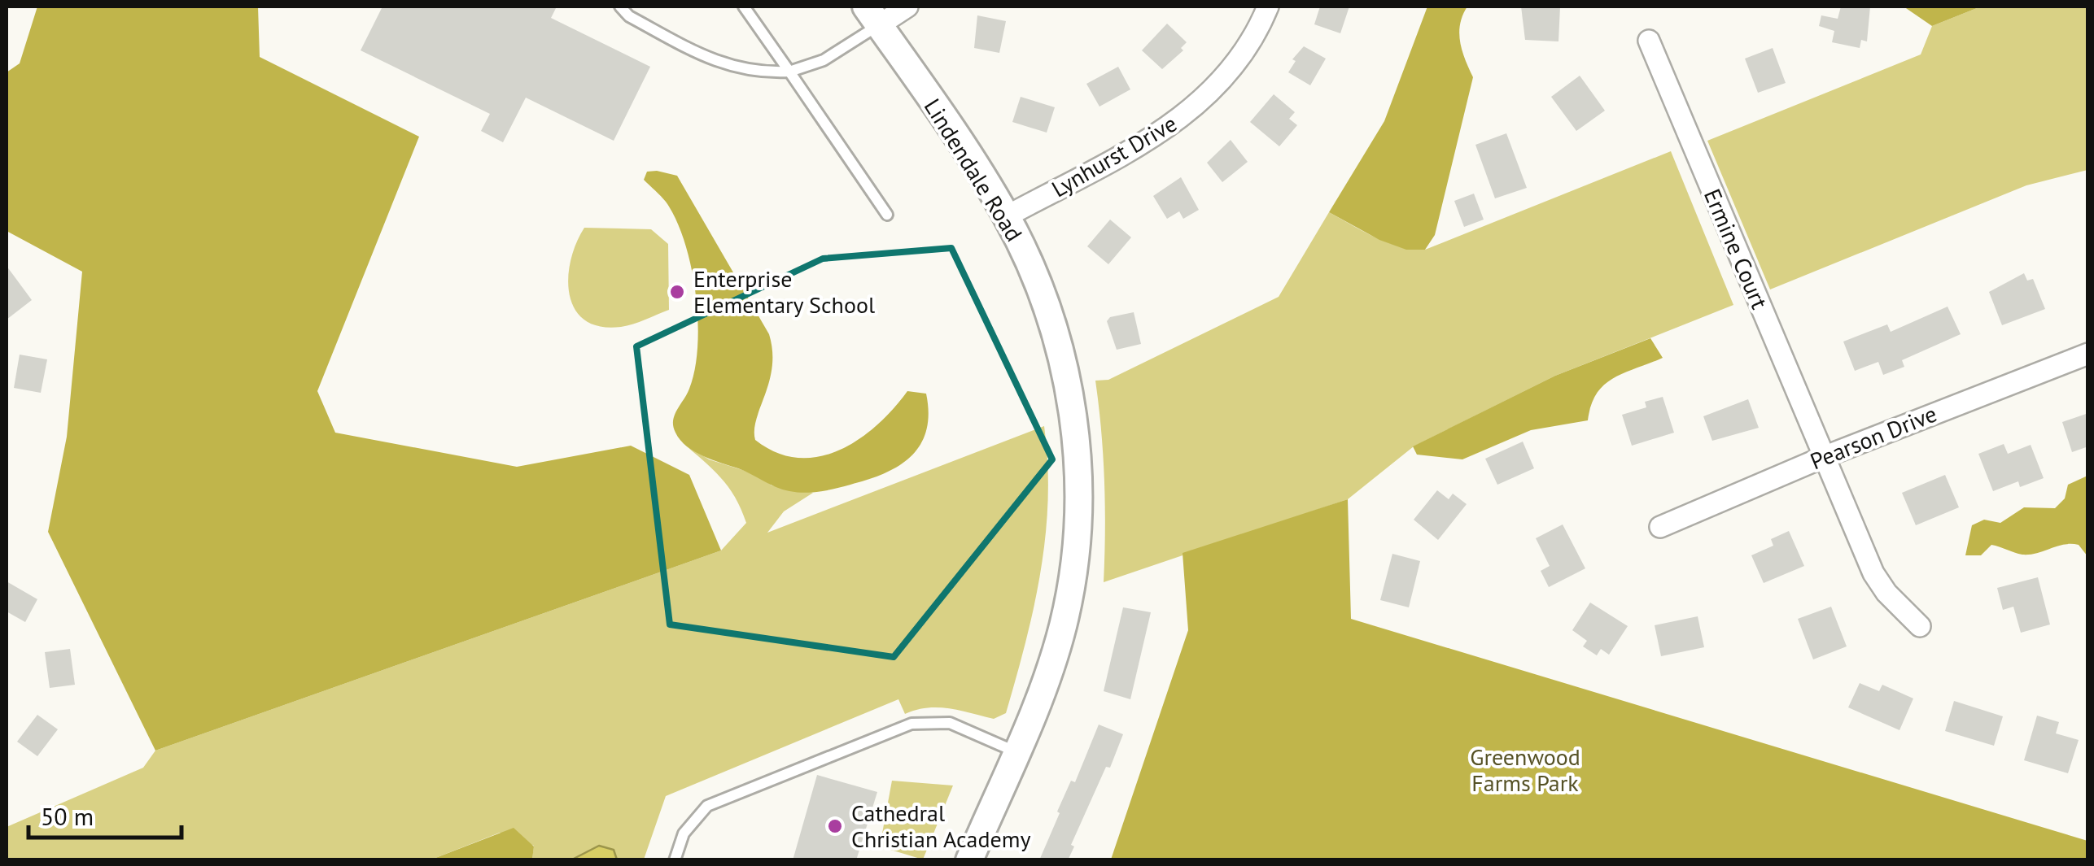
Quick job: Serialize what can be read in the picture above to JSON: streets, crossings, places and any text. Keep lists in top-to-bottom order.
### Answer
{
  "streets": {
    "street": [
      "Lynhurst Drive",
      "Lindendale Road",
      "Ermine Court",
      "Pearson Drive"
    ]
  },
  "crossings": [
    ["Lynhurst Drive", "Lindendale Road"],
    ["Ermine Court", "Pearson Drive"]
  ],
  "parks": ["Greenwood Farms Park"],
  "places": ["Enterprise Elementary School", "Cathedral Christian Academy"],
  "scale_bar": "50 m"
}
